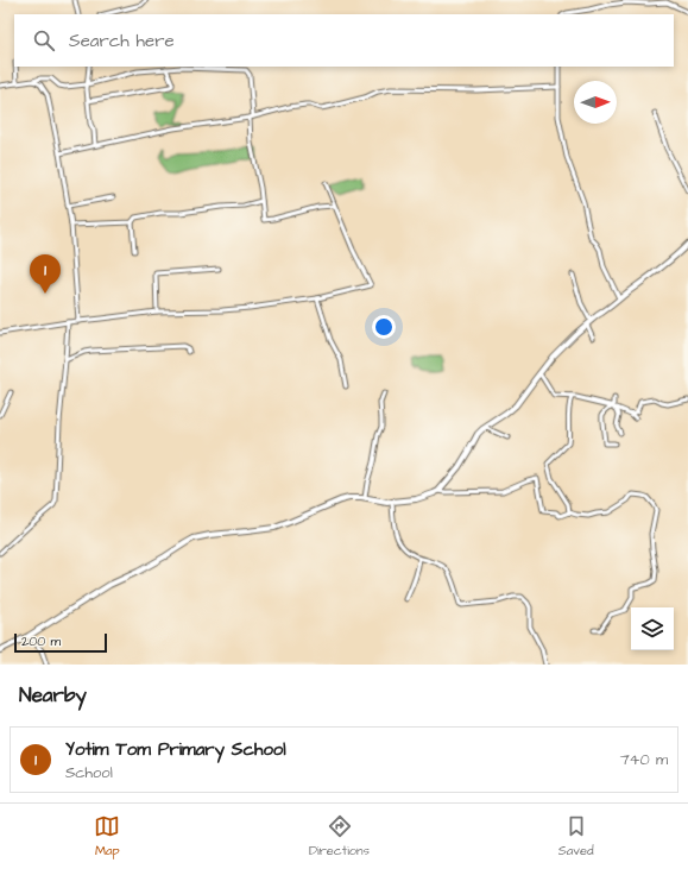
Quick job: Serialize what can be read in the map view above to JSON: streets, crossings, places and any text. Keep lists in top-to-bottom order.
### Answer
{
  "scale_bar": "200 m",
  "north": "right",
  "page": {
    "search": "Search here",
    "pins": "1",
    "scale": "200 m",
    "heading": "Nearby",
    "list": [
      {
        "mark": "1",
        "name": "Yotim Tom Primary School",
        "note": "School",
        "value": "740 m"
      }
    ],
    "nav": ["Map", "Directions", "Saved"]
  }
}
